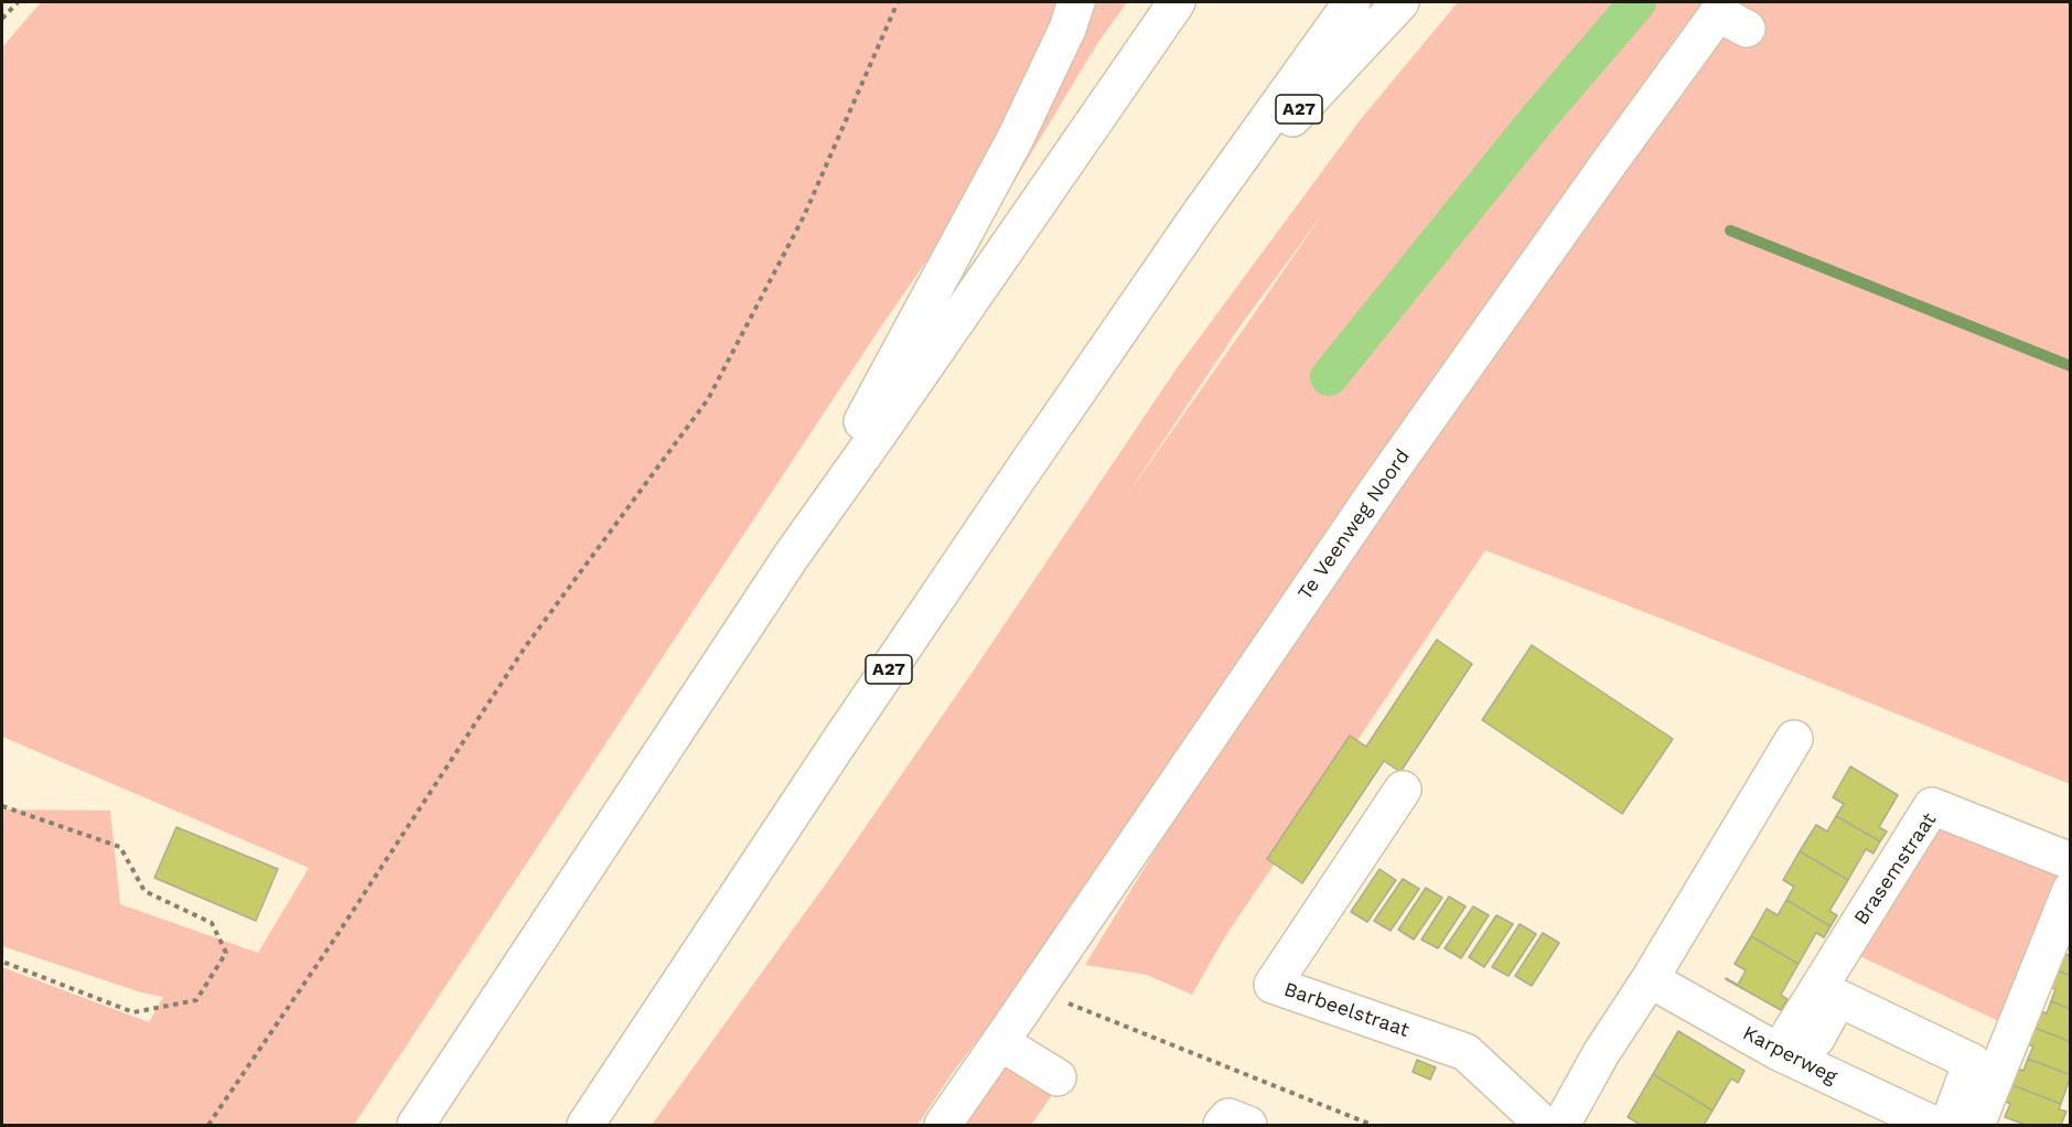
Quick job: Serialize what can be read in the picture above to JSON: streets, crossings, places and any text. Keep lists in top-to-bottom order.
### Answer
{
  "streets": {
    "main road": [
      "A27",
      "Te Veenweg Noord",
      "Brasemstraat",
      "Barbeelstraat",
      "Karperweg"
    ]
  },
  "crossings": [
    ["Brasemstraat", "Karperweg"]
  ]
}
